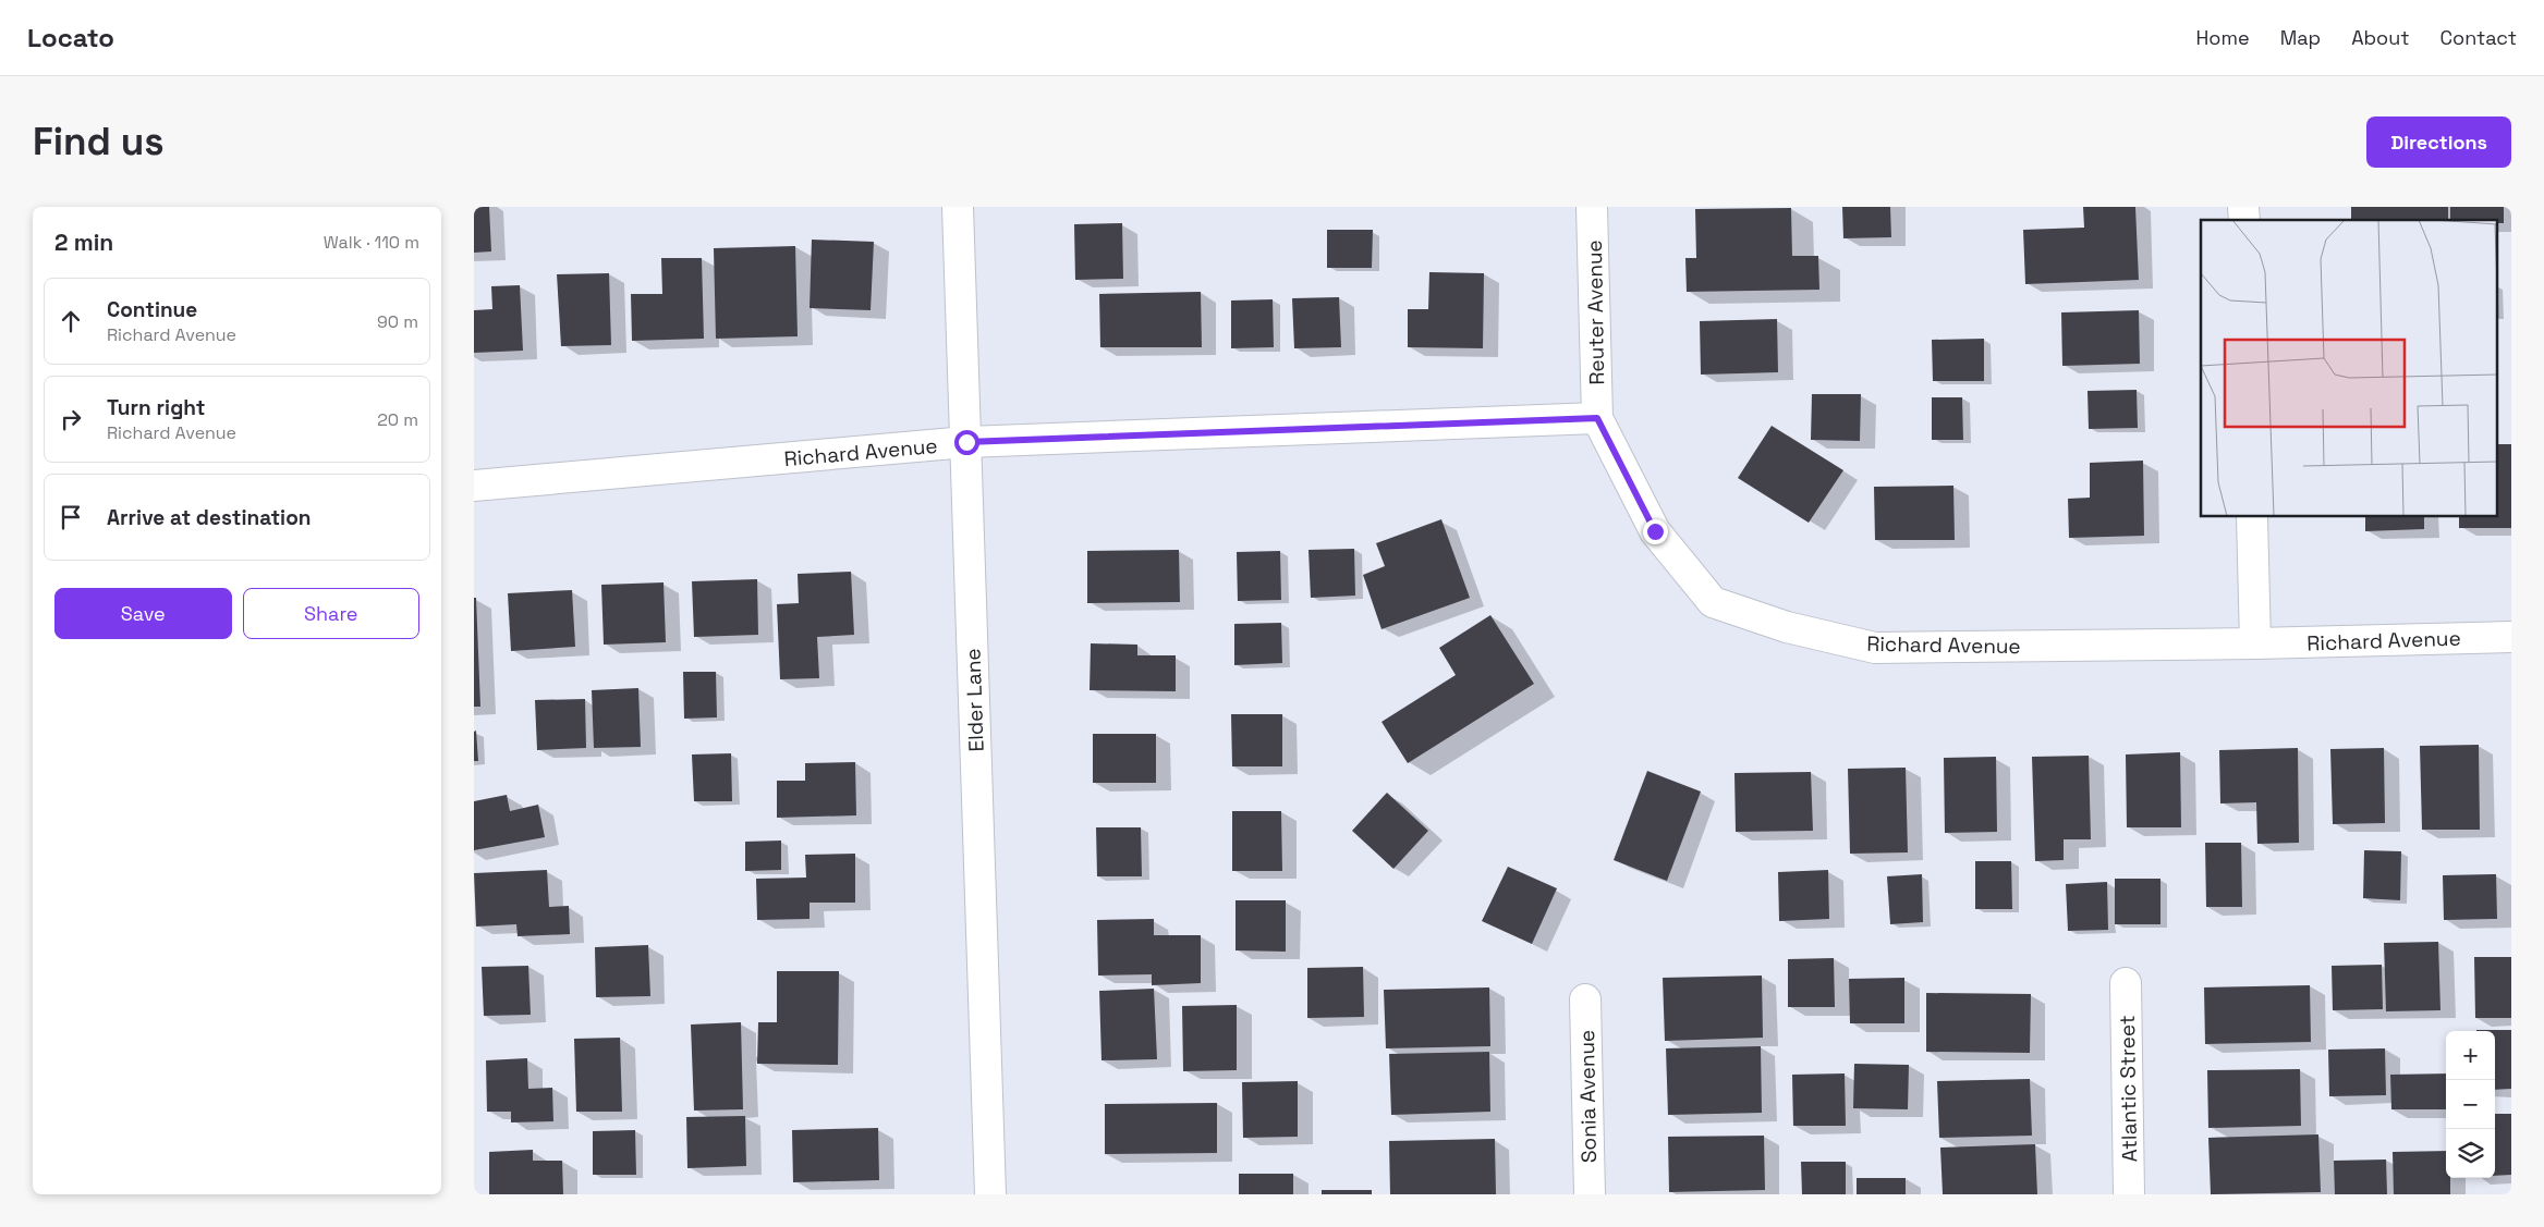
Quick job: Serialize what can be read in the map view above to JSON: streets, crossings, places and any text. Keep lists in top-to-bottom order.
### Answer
{
  "streets": {
    "street": [
      "Reuter Avenue",
      "Richard Avenue",
      "Elder Lane",
      "Atlantic Street",
      "Sonia Avenue"
    ]
  },
  "crossings": [
    ["Reuter Avenue", "Richard Avenue"],
    ["Richard Avenue", "Elder Lane"]
  ],
  "page": {
    "header": "Locato",
    "nav": [
      "Home",
      "Map",
      "About",
      "Contact"
    ],
    "buttons": [
      "Directions",
      ["Save", "Share"]
    ],
    "title": "Find us",
    "heading": ["2 min", "Walk · 110 m"],
    "list": [
      ["Continue", "Richard Avenue", "90 m"],
      ["Turn right", "Richard Avenue", "20 m"],
      "Arrive at destination"
    ],
    "map_buttons": ["+", "−"]
  }
}
